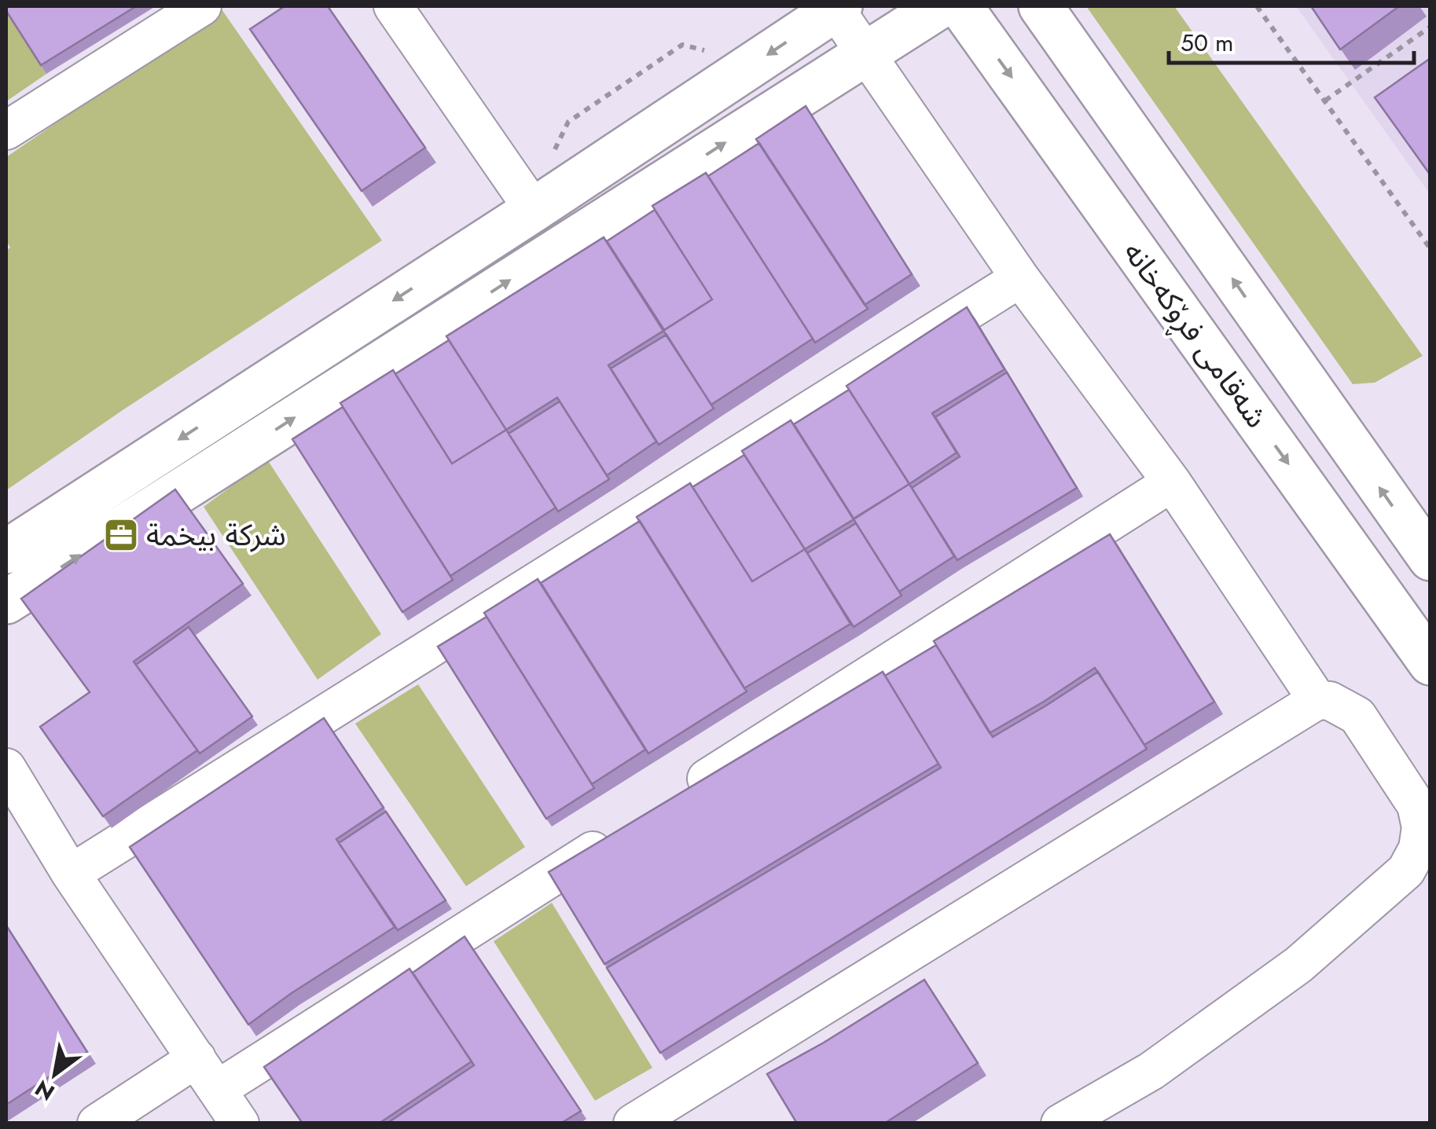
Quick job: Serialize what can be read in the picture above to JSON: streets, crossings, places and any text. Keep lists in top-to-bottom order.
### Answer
{
  "streets": {
    "street": ["شەقامی فڕۆکەخانە"]
  },
  "places": {
    "office": ["شركة بيخمة"]
  },
  "scale_bar": "50 m",
  "north": "bottom left"
}
